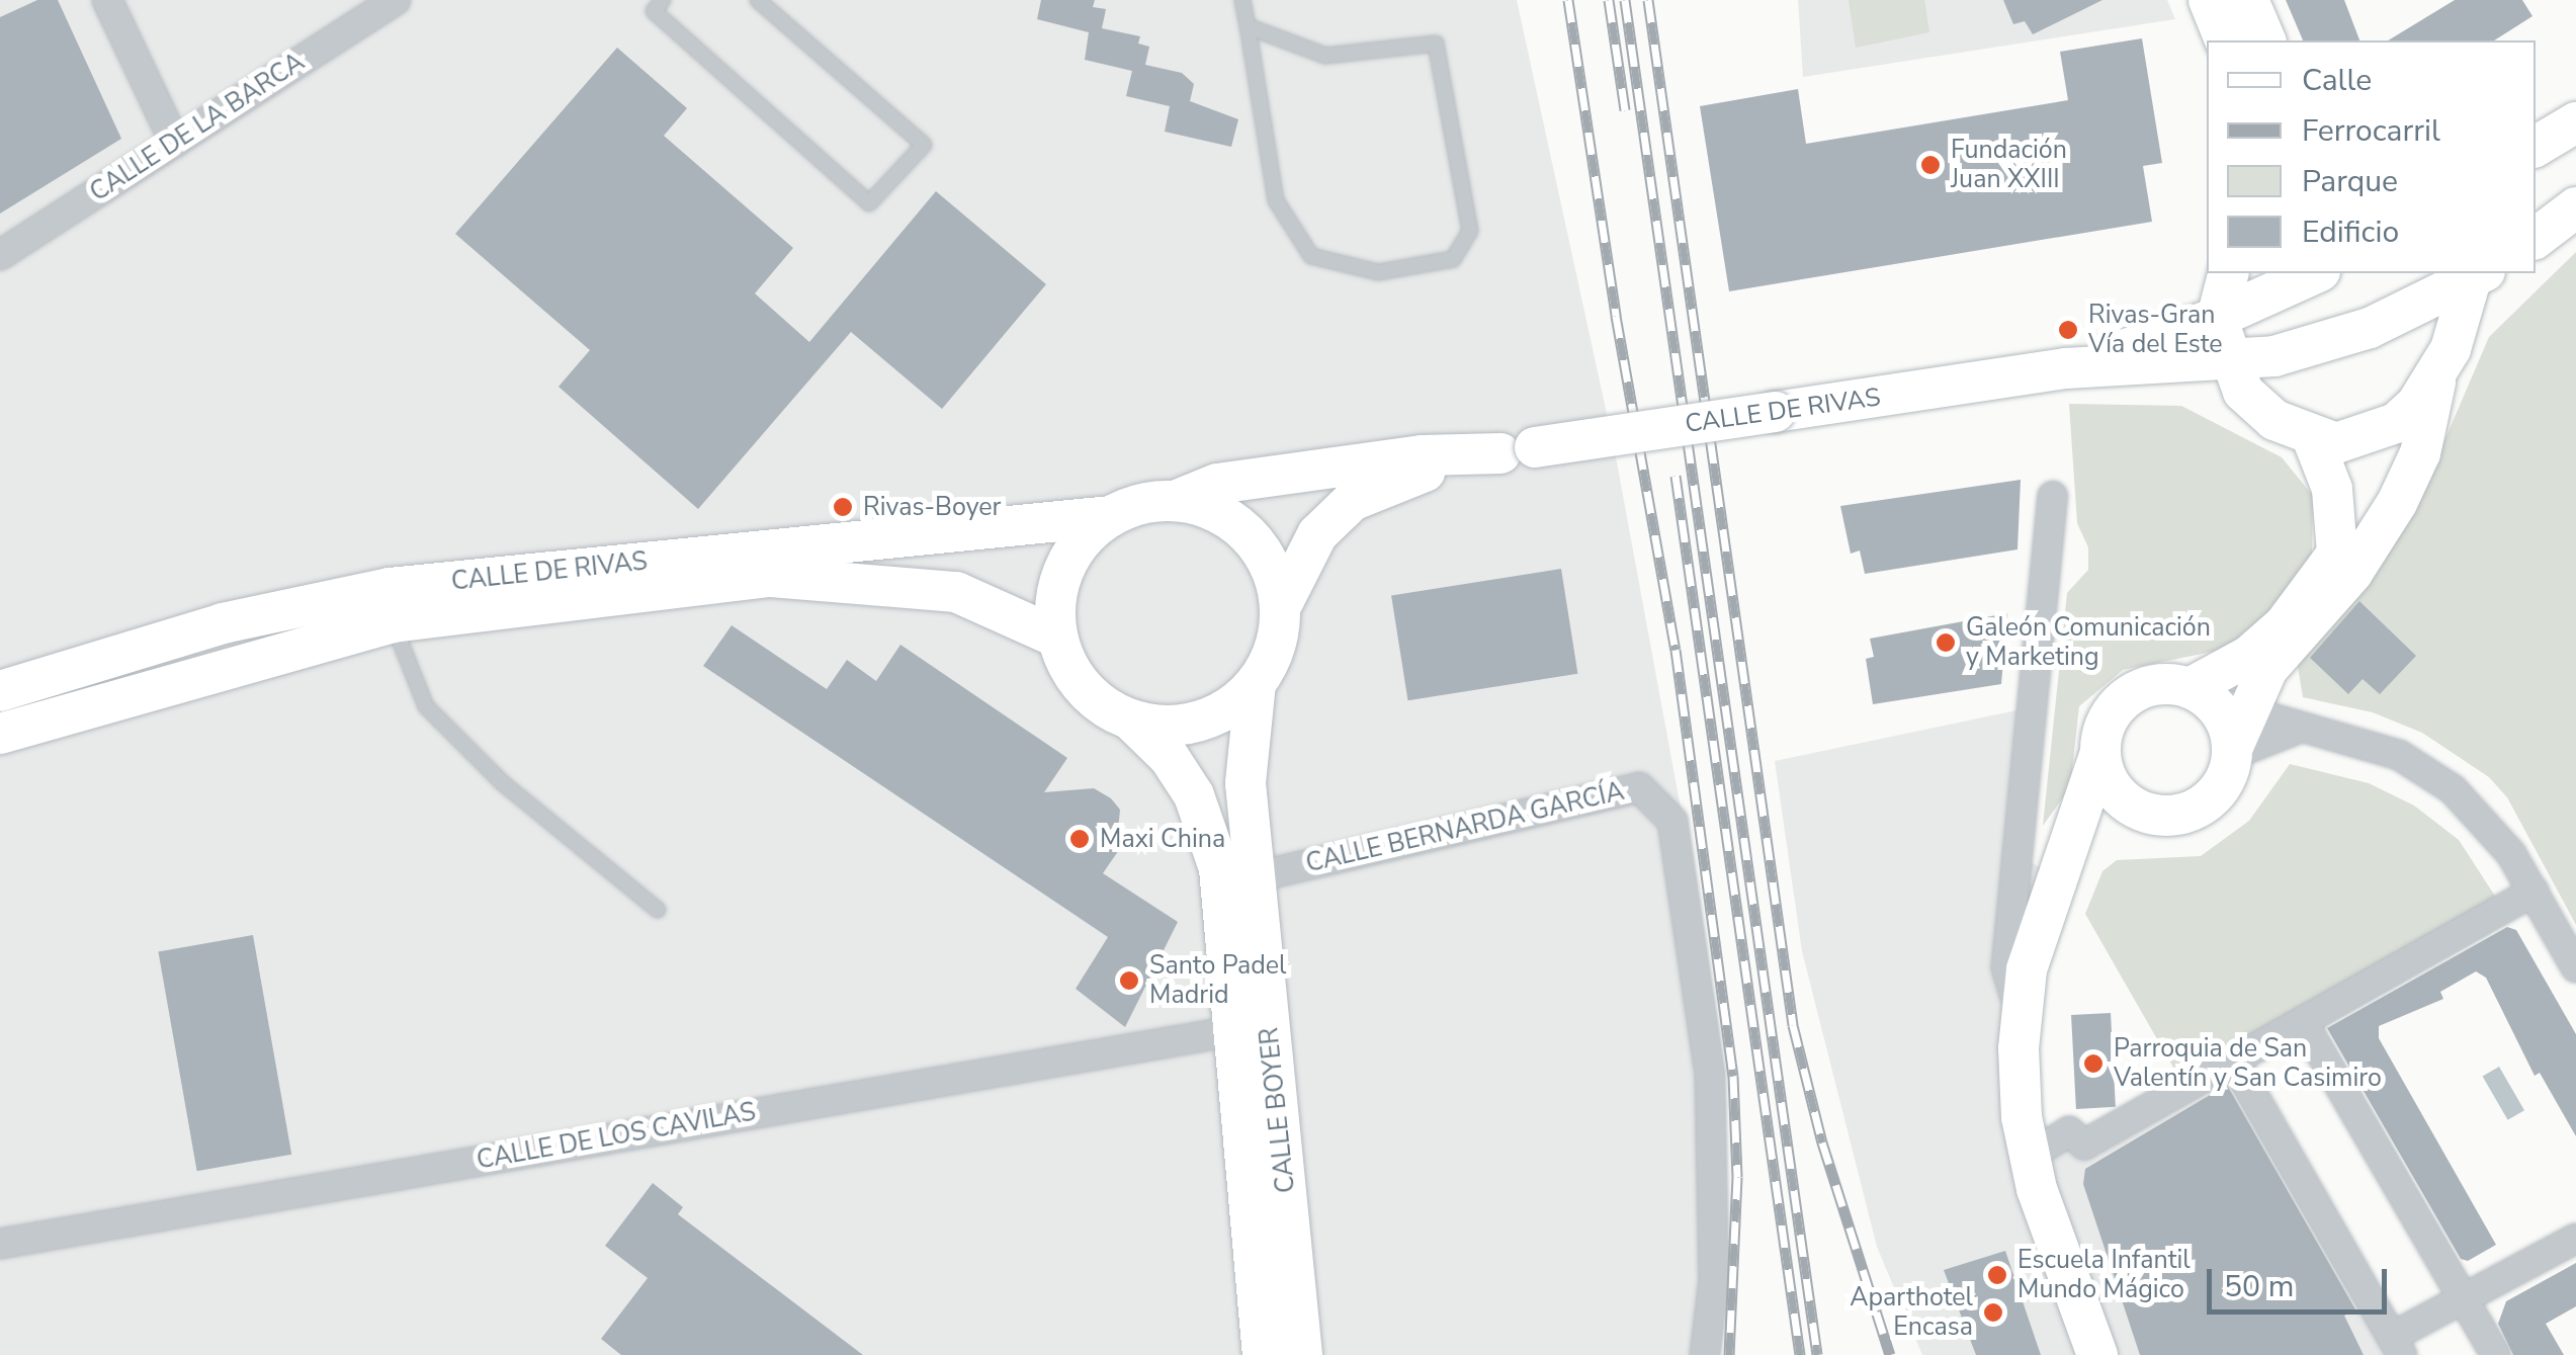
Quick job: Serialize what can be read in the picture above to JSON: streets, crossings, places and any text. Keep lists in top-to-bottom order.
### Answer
{
  "streets": {
    "main road": ["CALLE DE RIVAS", "CALLE BOYER"],
    "street": ["CALLE DE LA BARCA", "CALLE BERNARDA GARCÍA", "CALLE DE LOS CAVILAS"]
  },
  "crossings": [
    ["CALLE DE RIVAS", "CALLE BOYER"],
    ["CALLE BERNARDA GARCÍA", "CALLE BOYER"],
    ["CALLE BOYER", "CALLE DE LOS CAVILAS"]
  ],
  "places": [
    "Fundación Juan XXIII",
    "Rivas-Gran Vía del Este",
    "Rivas-Boyer",
    "Galeón Comunicación y Marketing",
    "Maxi China",
    "Santo Padel Madrid",
    "Parroquia de San Valentín y San Casimiro",
    "Escuela Infantil Mundo Mágico",
    "Aparthotel Encasa"
  ],
  "legend": [
    "Calle",
    "Ferrocarril",
    "Parque",
    "Edificio"
  ],
  "scale_bar": "50 m"
}
